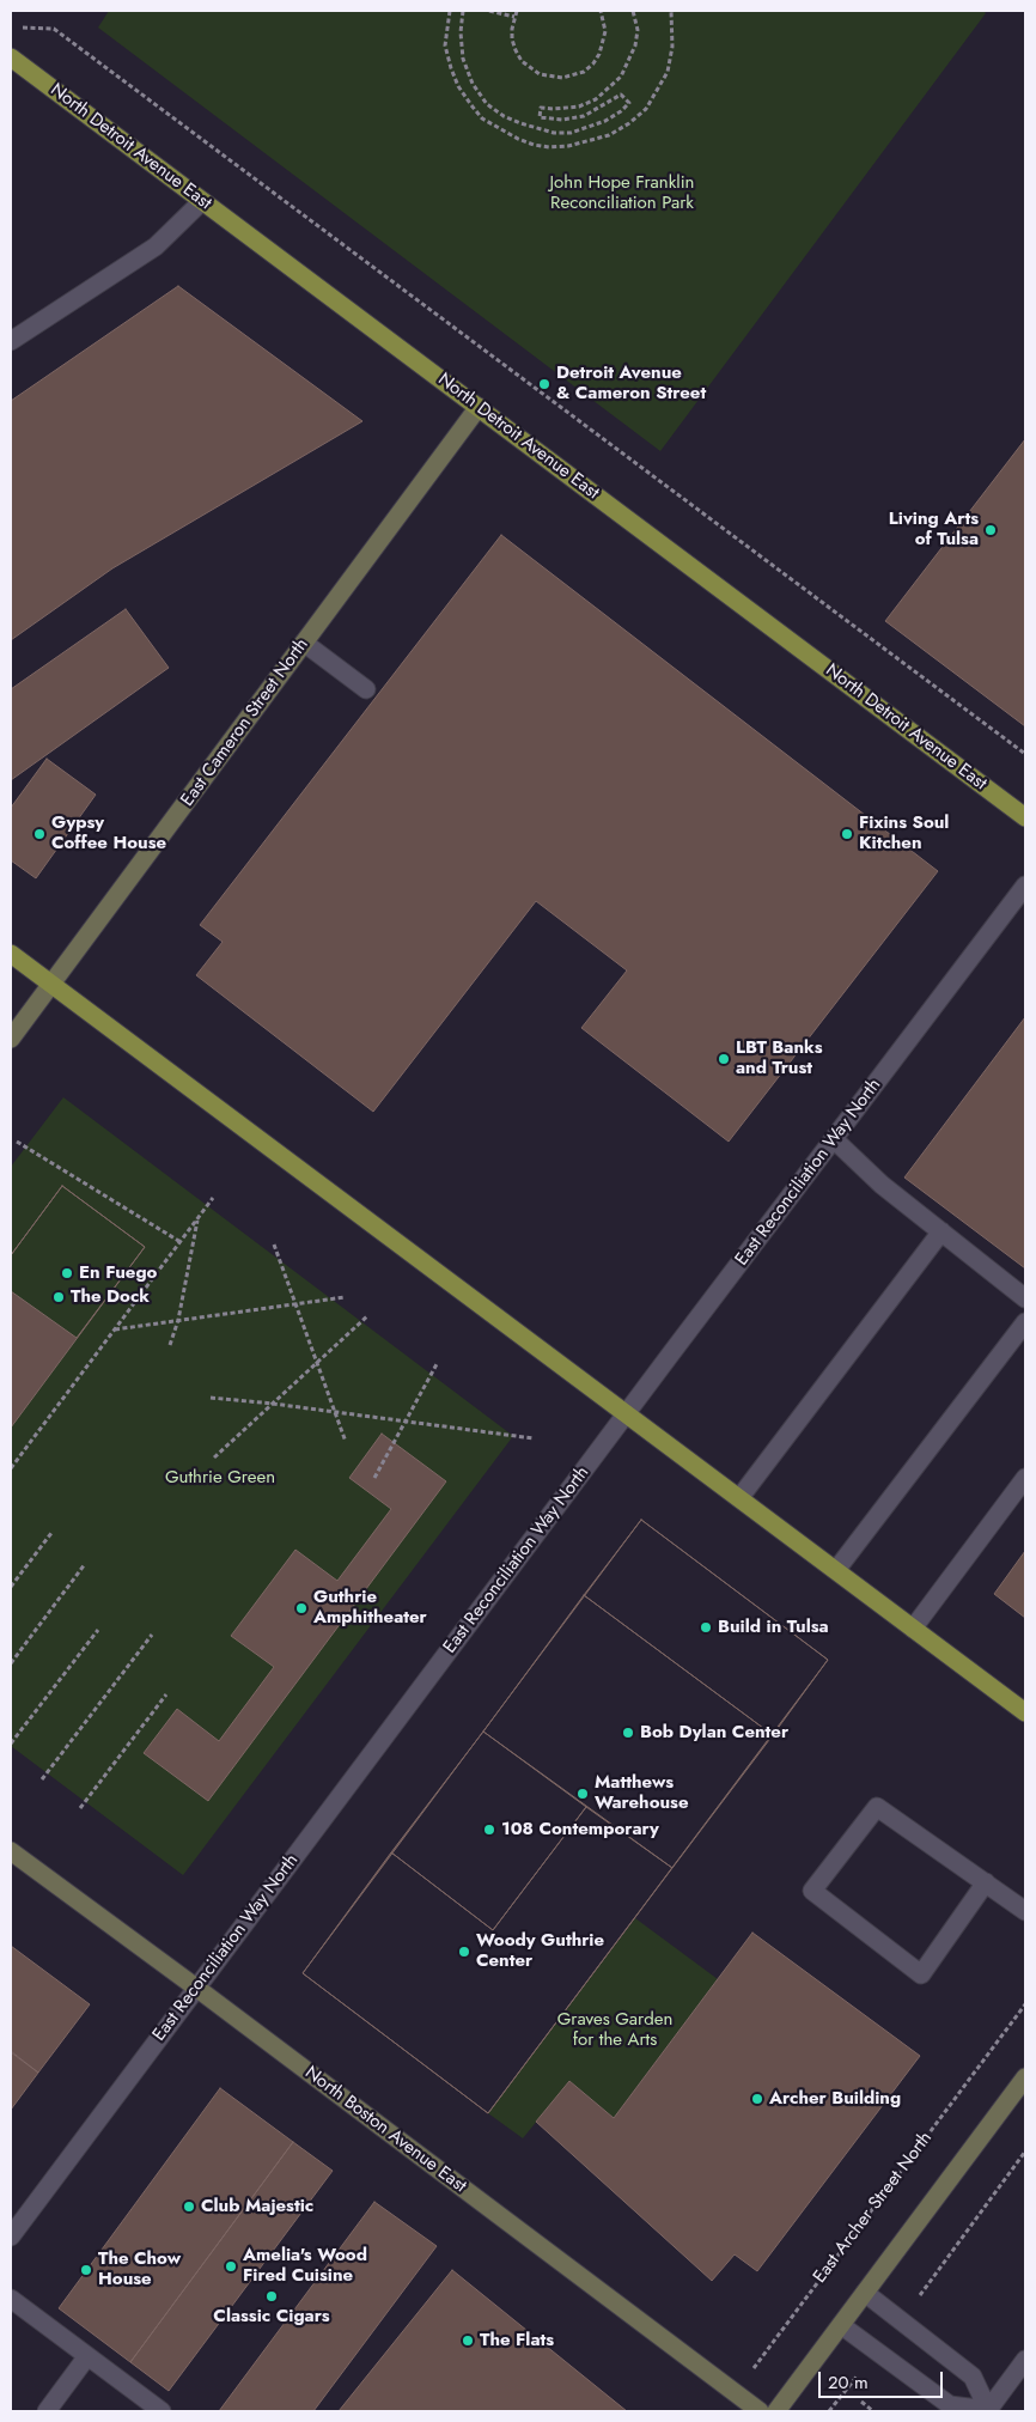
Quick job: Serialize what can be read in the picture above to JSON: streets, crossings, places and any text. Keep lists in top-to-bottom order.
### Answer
{
  "streets": {
    "main road": ["North Detroit Avenue East"],
    "street": ["East Cameron Street North", "East Reconciliation Way North", "North Boston Avenue East"],
    "path": ["East Archer Street North"]
  },
  "crossings": [
    ["North Detroit Avenue East", "East Cameron Street North"],
    ["East Reconciliation Way North", "North Boston Avenue East"],
    ["North Boston Avenue East", "East Archer Street North"]
  ],
  "parks": ["John Hope Franklin Reconciliation Park", "Guthrie Green", "Graves Garden for the Arts"],
  "places": [
    "Detroit Avenue & Cameron Street",
    "Living Arts of Tulsa",
    "Gypsy Coffee House",
    "Fixins Soul Kitchen",
    "LBT Banks and Trust",
    "En Fuego",
    "The Dock",
    "Guthrie Amphitheater",
    "Build in Tulsa",
    "Bob Dylan Center",
    "Matthews Warehouse",
    "108 Contemporary",
    "Woody Guthrie Center",
    "Archer Building",
    "Club Majestic",
    "Amelia's Wood Fired Cuisine",
    "The Chow House",
    "Classic Cigars",
    "The Flats"
  ],
  "scale_bar": "20 m"
}
